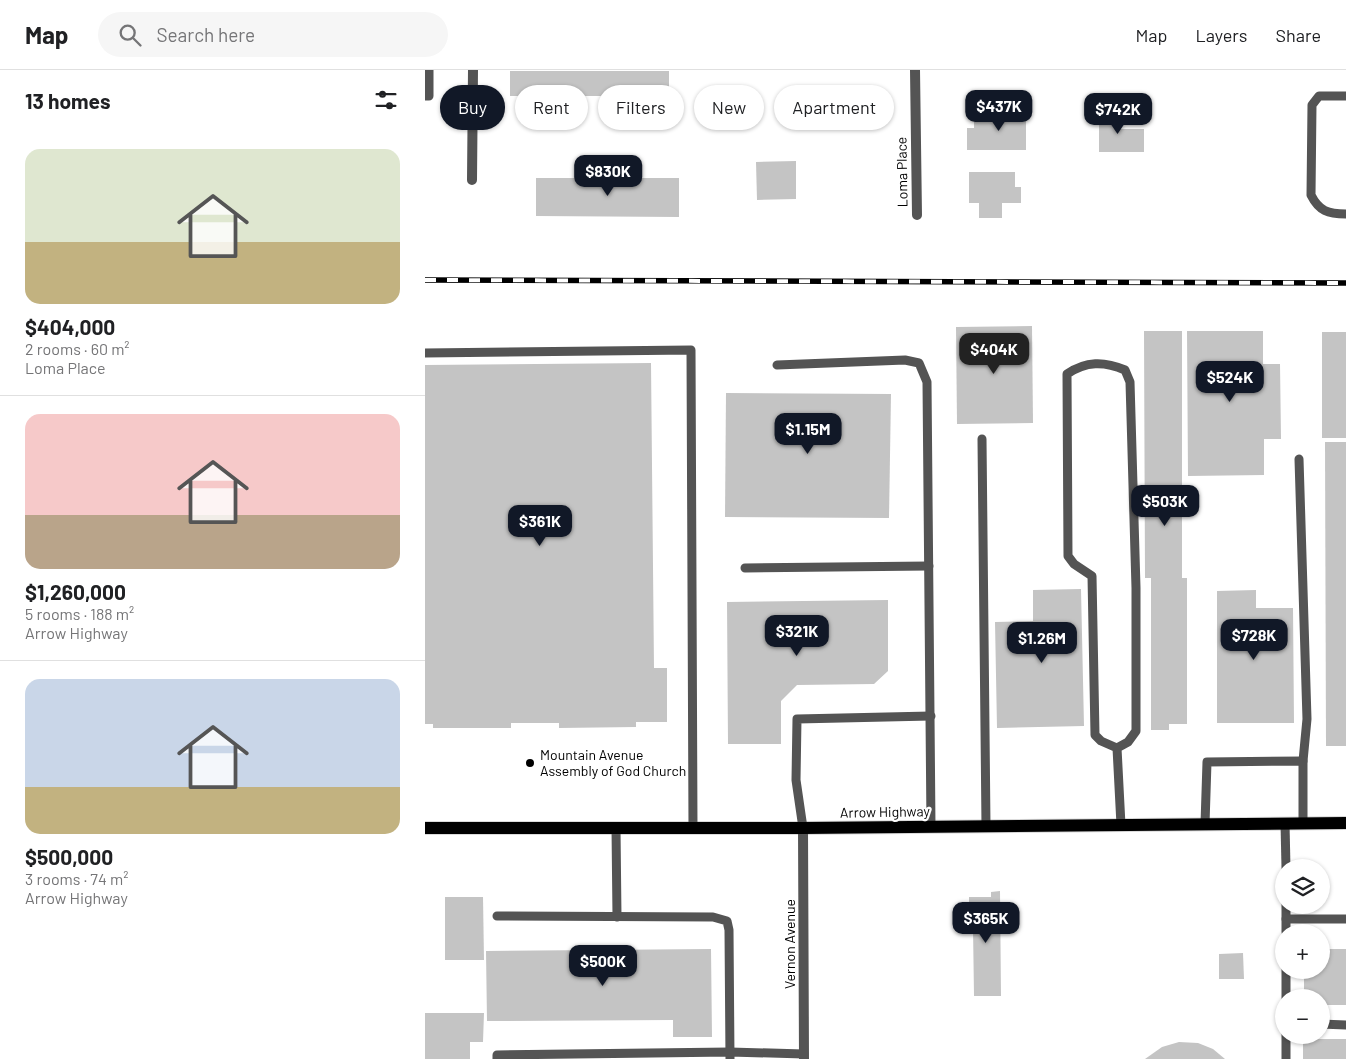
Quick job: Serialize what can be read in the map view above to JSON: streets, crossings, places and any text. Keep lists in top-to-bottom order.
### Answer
{
  "streets": {
    "main road": ["Arrow Highway"],
    "street": ["Loma Place", "Vernon Avenue"]
  },
  "crossings": [
    ["Arrow Highway", "Vernon Avenue"]
  ],
  "places": ["Mountain Avenue Assembly of God Church"],
  "page": {
    "header": "Map",
    "search": "Search here",
    "nav": ["Map", "Layers", "Share"],
    "heading": "13 homes",
    "chip": [
      "Buy",
      "Rent",
      "Filters",
      "New",
      "Apartment"
    ],
    "price": [
      "$437K",
      "$742K",
      "$830K",
      "$404K",
      "$524K",
      "$1.15M",
      "$503K",
      "$361K",
      "$321K",
      "$728K",
      "$1.26M",
      "$365K",
      "$500K"
    ],
    "list": [
      {
        "name": "$404,000",
        "note": "2 rooms · 60 m² · Loma Place"
      },
      {
        "name": "$1,260,000",
        "note": "5 rooms · 188 m² · Arrow Highway"
      },
      {
        "name": "$500,000",
        "note": "3 rooms · 74 m² · Arrow Highway"
      }
    ],
    "map_buttons": ["+", "−"]
  }
}
